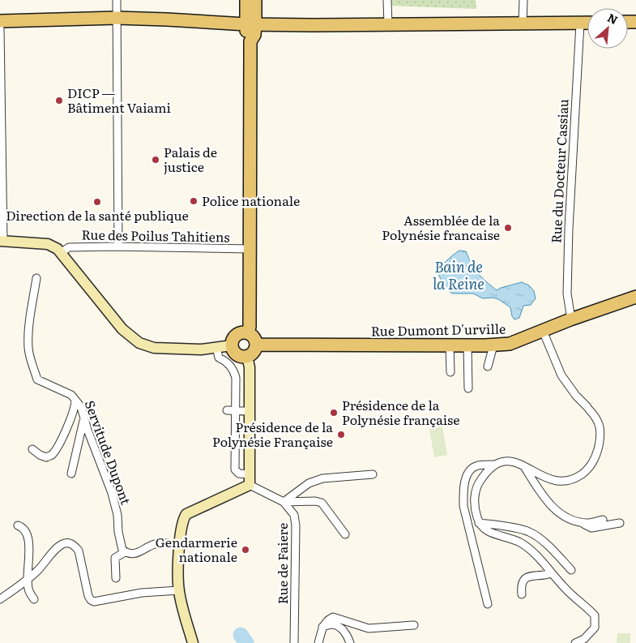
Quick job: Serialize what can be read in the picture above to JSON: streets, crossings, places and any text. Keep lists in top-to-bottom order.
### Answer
{
  "streets": {
    "main road": ["Rue Dumont D'urville"],
    "street": [
      "Rue du Docteur Cassiau",
      "Rue des Poilus Tahitiens",
      "Servitude Dupont",
      "Rue de Faiere"
    ]
  },
  "crossings": [
    ["Rue du Docteur Cassiau", "Rue Dumont D'urville"]
  ],
  "water": ["Bain de la Reine"],
  "places": [
    "DICP — Bâtiment Vaiami",
    "Palais de justice",
    "Police nationale",
    "Direction de la santé publique",
    "Assemblée de la Polynésie francaise",
    "Présidence de la Polynésie française",
    "Présidence de la Polynésie Française",
    "Gendarmerie nationale"
  ],
  "north": "top right"
}
